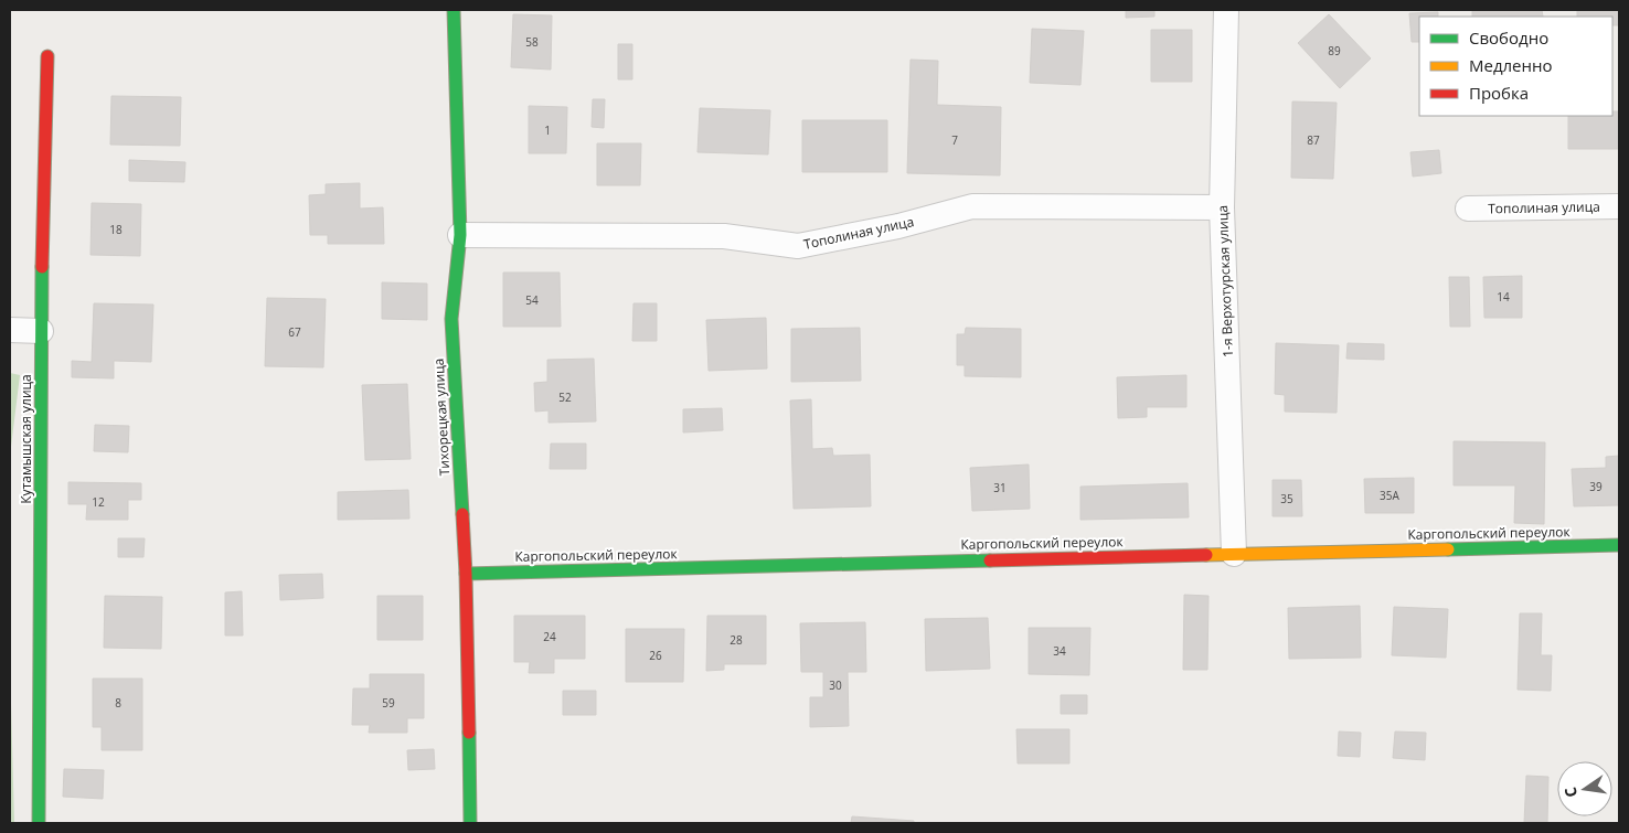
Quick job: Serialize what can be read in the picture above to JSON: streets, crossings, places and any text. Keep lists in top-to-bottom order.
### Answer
{
  "streets": {
    "street": [
      "Тополиная улица",
      "1-я Верхотурская улица",
      "Тихорецкая улица",
      "Кутамышская улица",
      "Каргопольский переулок"
    ]
  },
  "crossings": [
    ["Тополиная улица", "1-я Верхотурская улица"],
    ["Тополиная улица", "Тихорецкая улица"],
    ["1-я Верхотурская улица", "Каргопольский переулок"],
    ["Тихорецкая улица", "Каргопольский переулок"]
  ],
  "house_numbers": [
    "58",
    "89",
    "1",
    "7",
    "87",
    "18",
    "14",
    "54",
    "67",
    "52",
    "39",
    "31",
    "35А",
    "35",
    "12",
    "24",
    "28",
    "34",
    "26",
    "30",
    "8",
    "59"
  ],
  "legend": ["Свободно", "Медленно", "Пробка"],
  "north": "left"
}
